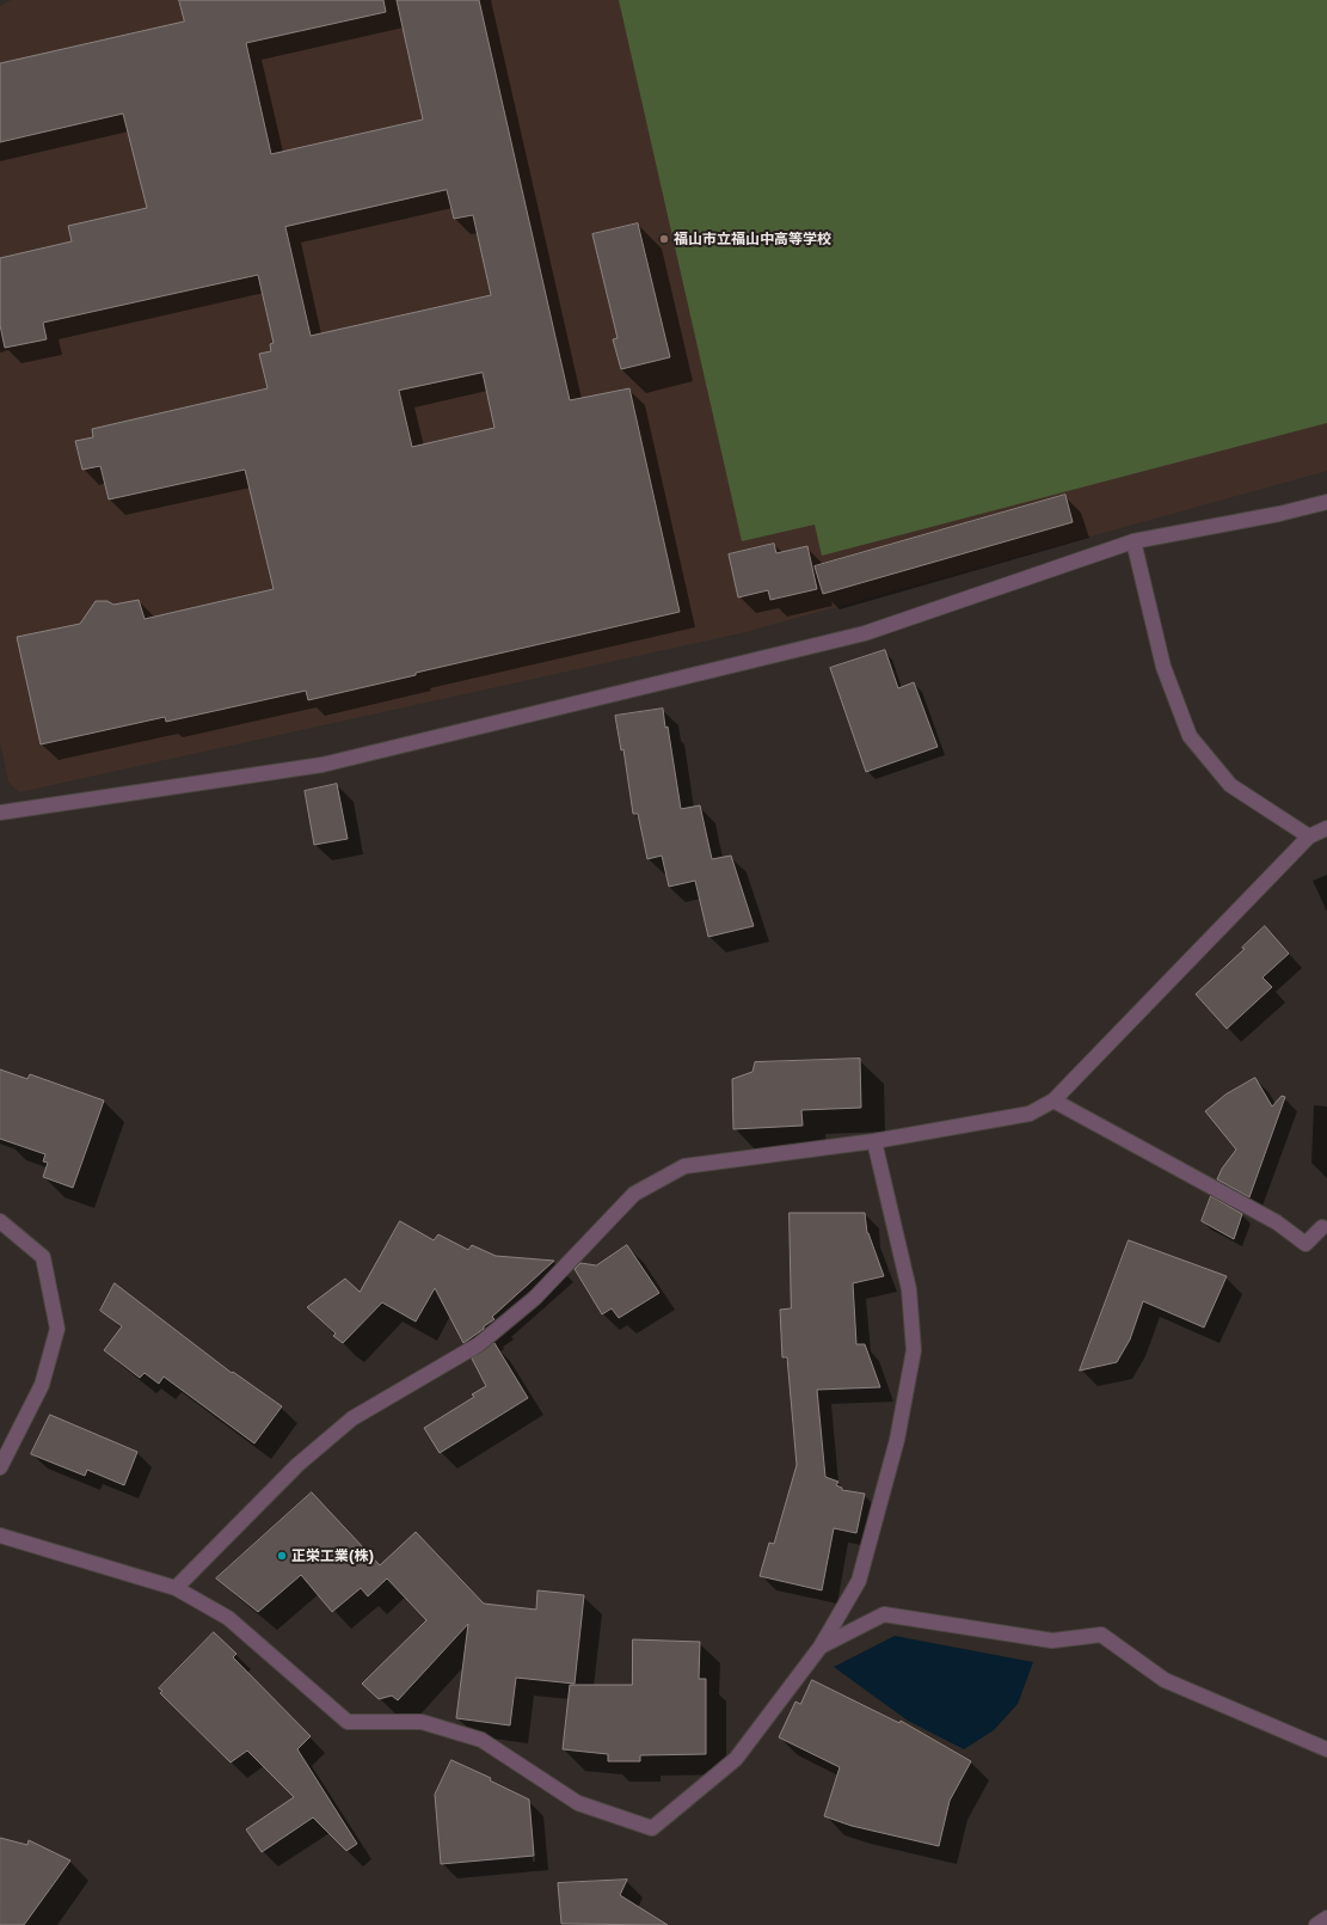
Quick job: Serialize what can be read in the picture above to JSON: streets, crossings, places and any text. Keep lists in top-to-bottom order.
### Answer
{
  "places": ["福山市立福山中高等学校", "正栄工業(株)"]
}
